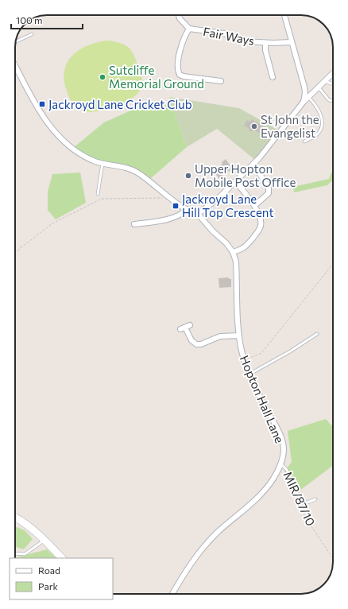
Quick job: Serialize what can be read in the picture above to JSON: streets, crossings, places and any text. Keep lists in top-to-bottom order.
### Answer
{
  "streets": {
    "street": ["Fair Ways", "Hopton Hall Lane"],
    "lane": ["MIR/87/10"]
  },
  "crossings": [
    ["Hopton Hall Lane", "MIR/87/10"]
  ],
  "places": {
    "other": ["Sutcliffe Memorial Ground", "St John the Evangelist", "Upper Hopton Mobile Post Office"],
    "transit": ["Jackroyd Lane Cricket Club", "Jackroyd Lane Hill Top Crescent"]
  },
  "legend": ["Road", "Park"],
  "scale_bar": "100 m"
}
